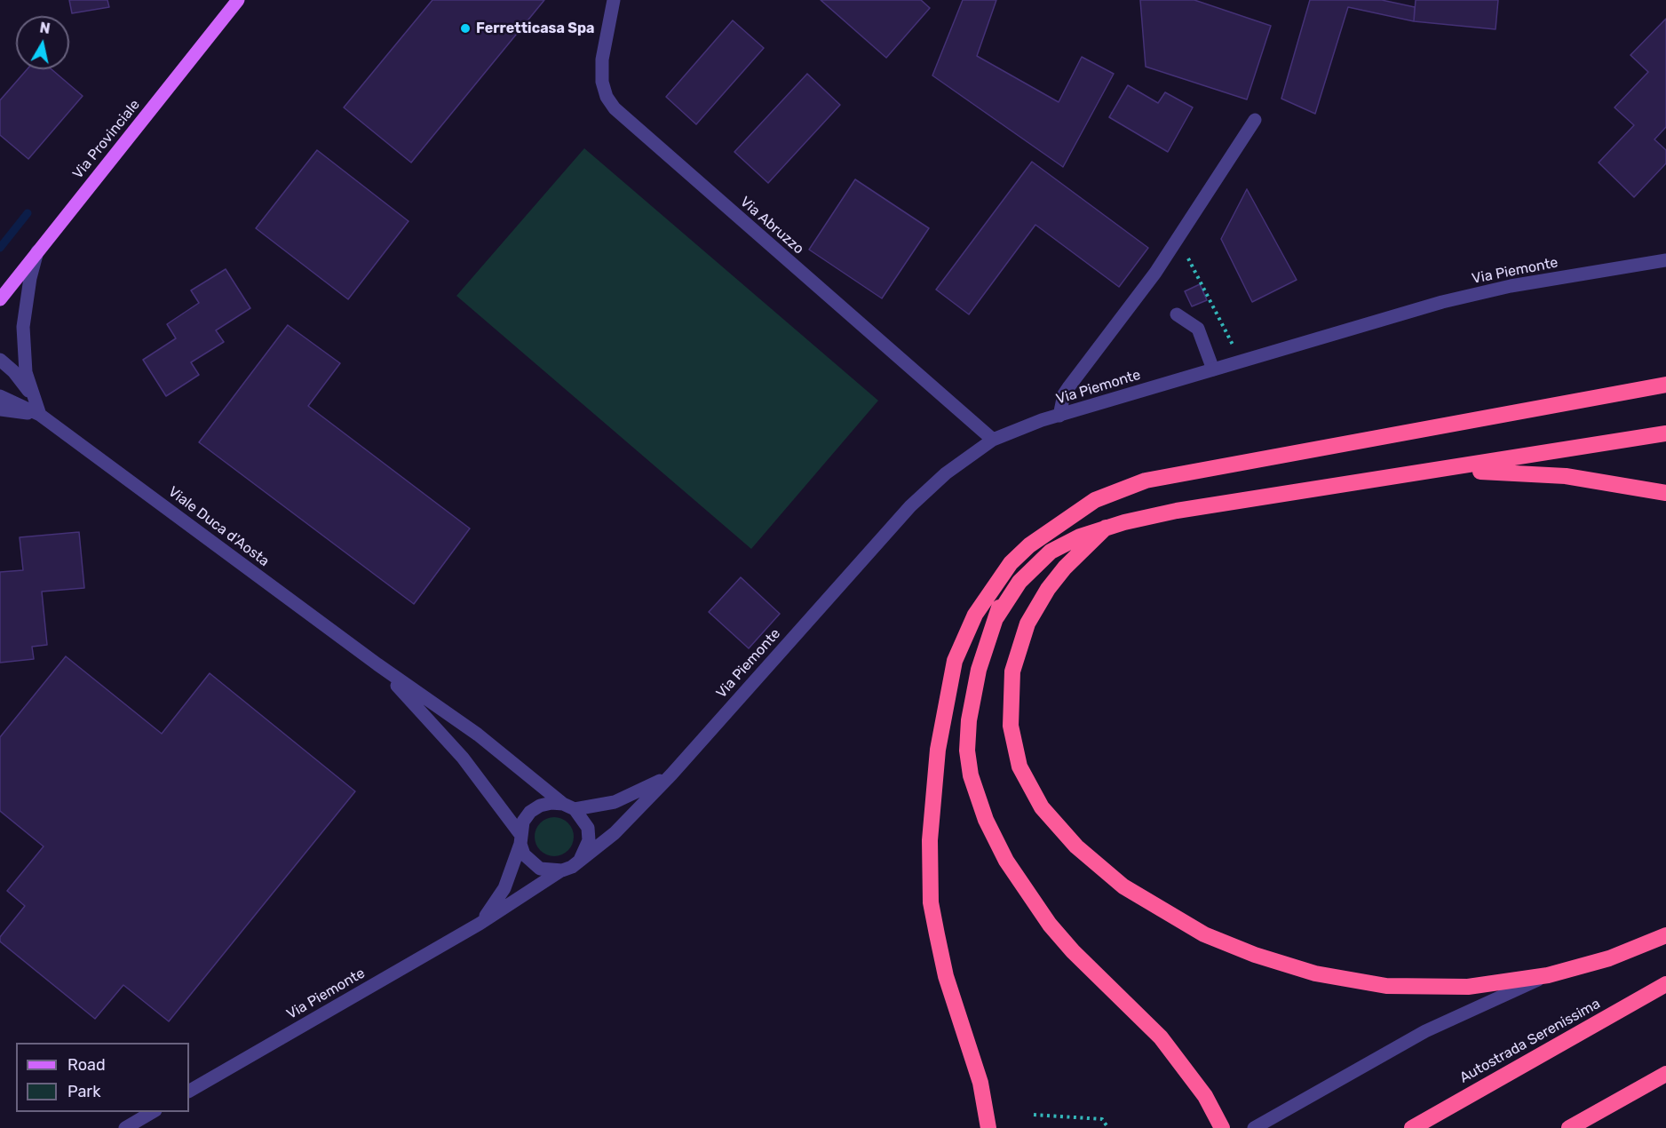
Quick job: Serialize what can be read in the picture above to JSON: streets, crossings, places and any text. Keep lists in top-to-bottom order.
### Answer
{
  "streets": {
    "highway": ["Autostrada Serenissima"],
    "main road": ["Via Provinciale"],
    "street": ["Via Abruzzo", "Via Piemonte", "Viale Duca d'Aosta"]
  },
  "crossings": [
    ["Via Abruzzo", "Via Piemonte"],
    ["Via Piemonte", "Viale Duca d'Aosta"]
  ],
  "places": ["Ferretticasa Spa"],
  "legend": ["Road", "Park"],
  "north": "top"
}
